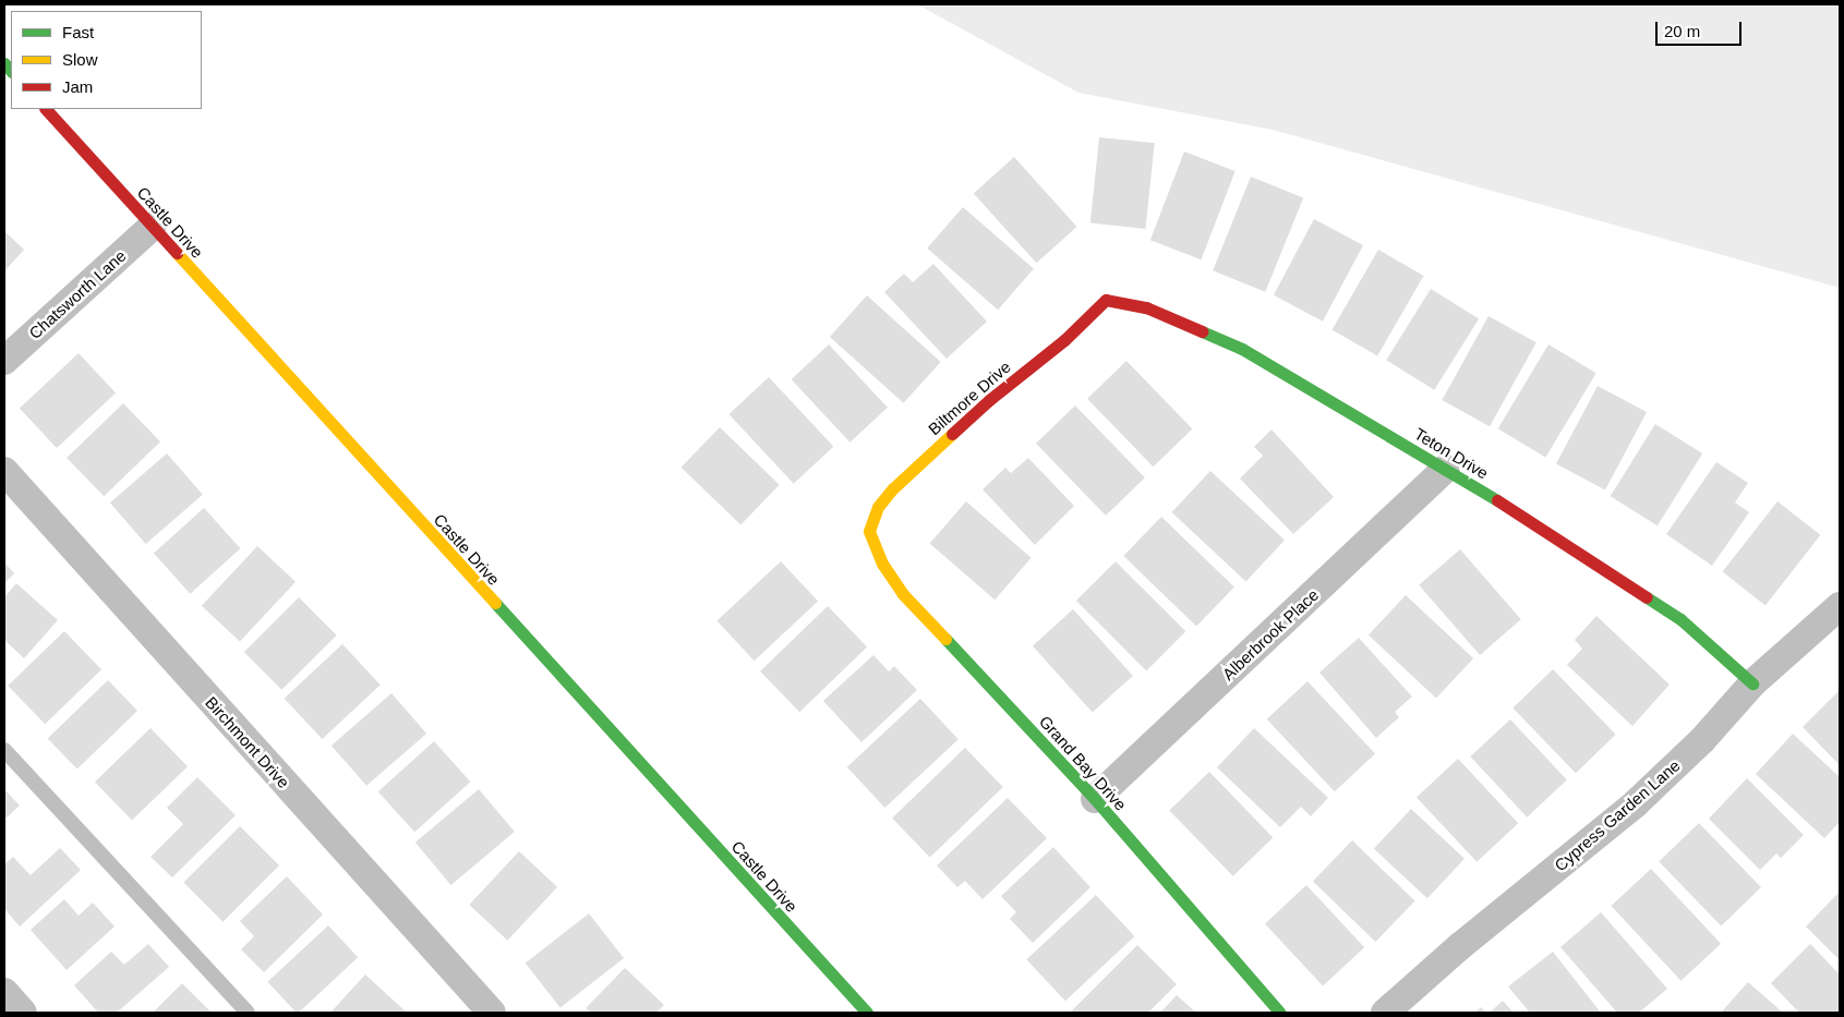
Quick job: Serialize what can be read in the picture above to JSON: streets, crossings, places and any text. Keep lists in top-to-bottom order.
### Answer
{
  "streets": {
    "street": [
      "Castle Drive",
      "Chatsworth Lane",
      "Biltmore Drive",
      "Teton Drive",
      "Alberbrook Place",
      "Birchmont Drive",
      "Grand Bay Drive",
      "Cypress Garden Lane"
    ]
  },
  "crossings": [
    ["Castle Drive", "Chatsworth Lane"],
    ["Biltmore Drive", "Teton Drive"],
    ["Biltmore Drive", "Grand Bay Drive"],
    ["Teton Drive", "Alberbrook Place"],
    ["Teton Drive", "Cypress Garden Lane"],
    ["Alberbrook Place", "Grand Bay Drive"]
  ],
  "legend": ["Fast", "Slow", "Jam"],
  "scale_bar": "20 m"
}
